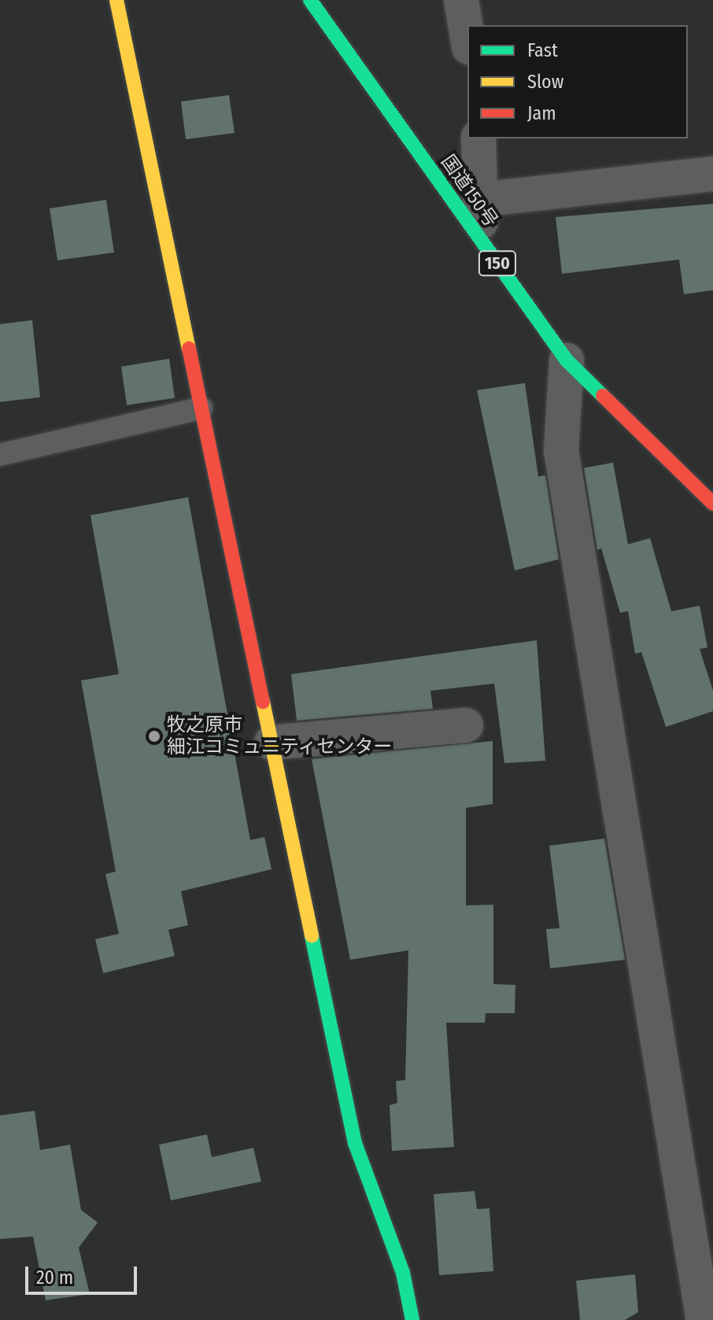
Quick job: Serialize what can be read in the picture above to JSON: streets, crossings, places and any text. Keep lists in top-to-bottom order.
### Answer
{
  "streets": {
    "main road": ["国道150号", "150"]
  },
  "places": ["牧之原市 細江コミュニティセンター"],
  "legend": ["Fast", "Slow", "Jam"],
  "scale_bar": "20 m"
}
